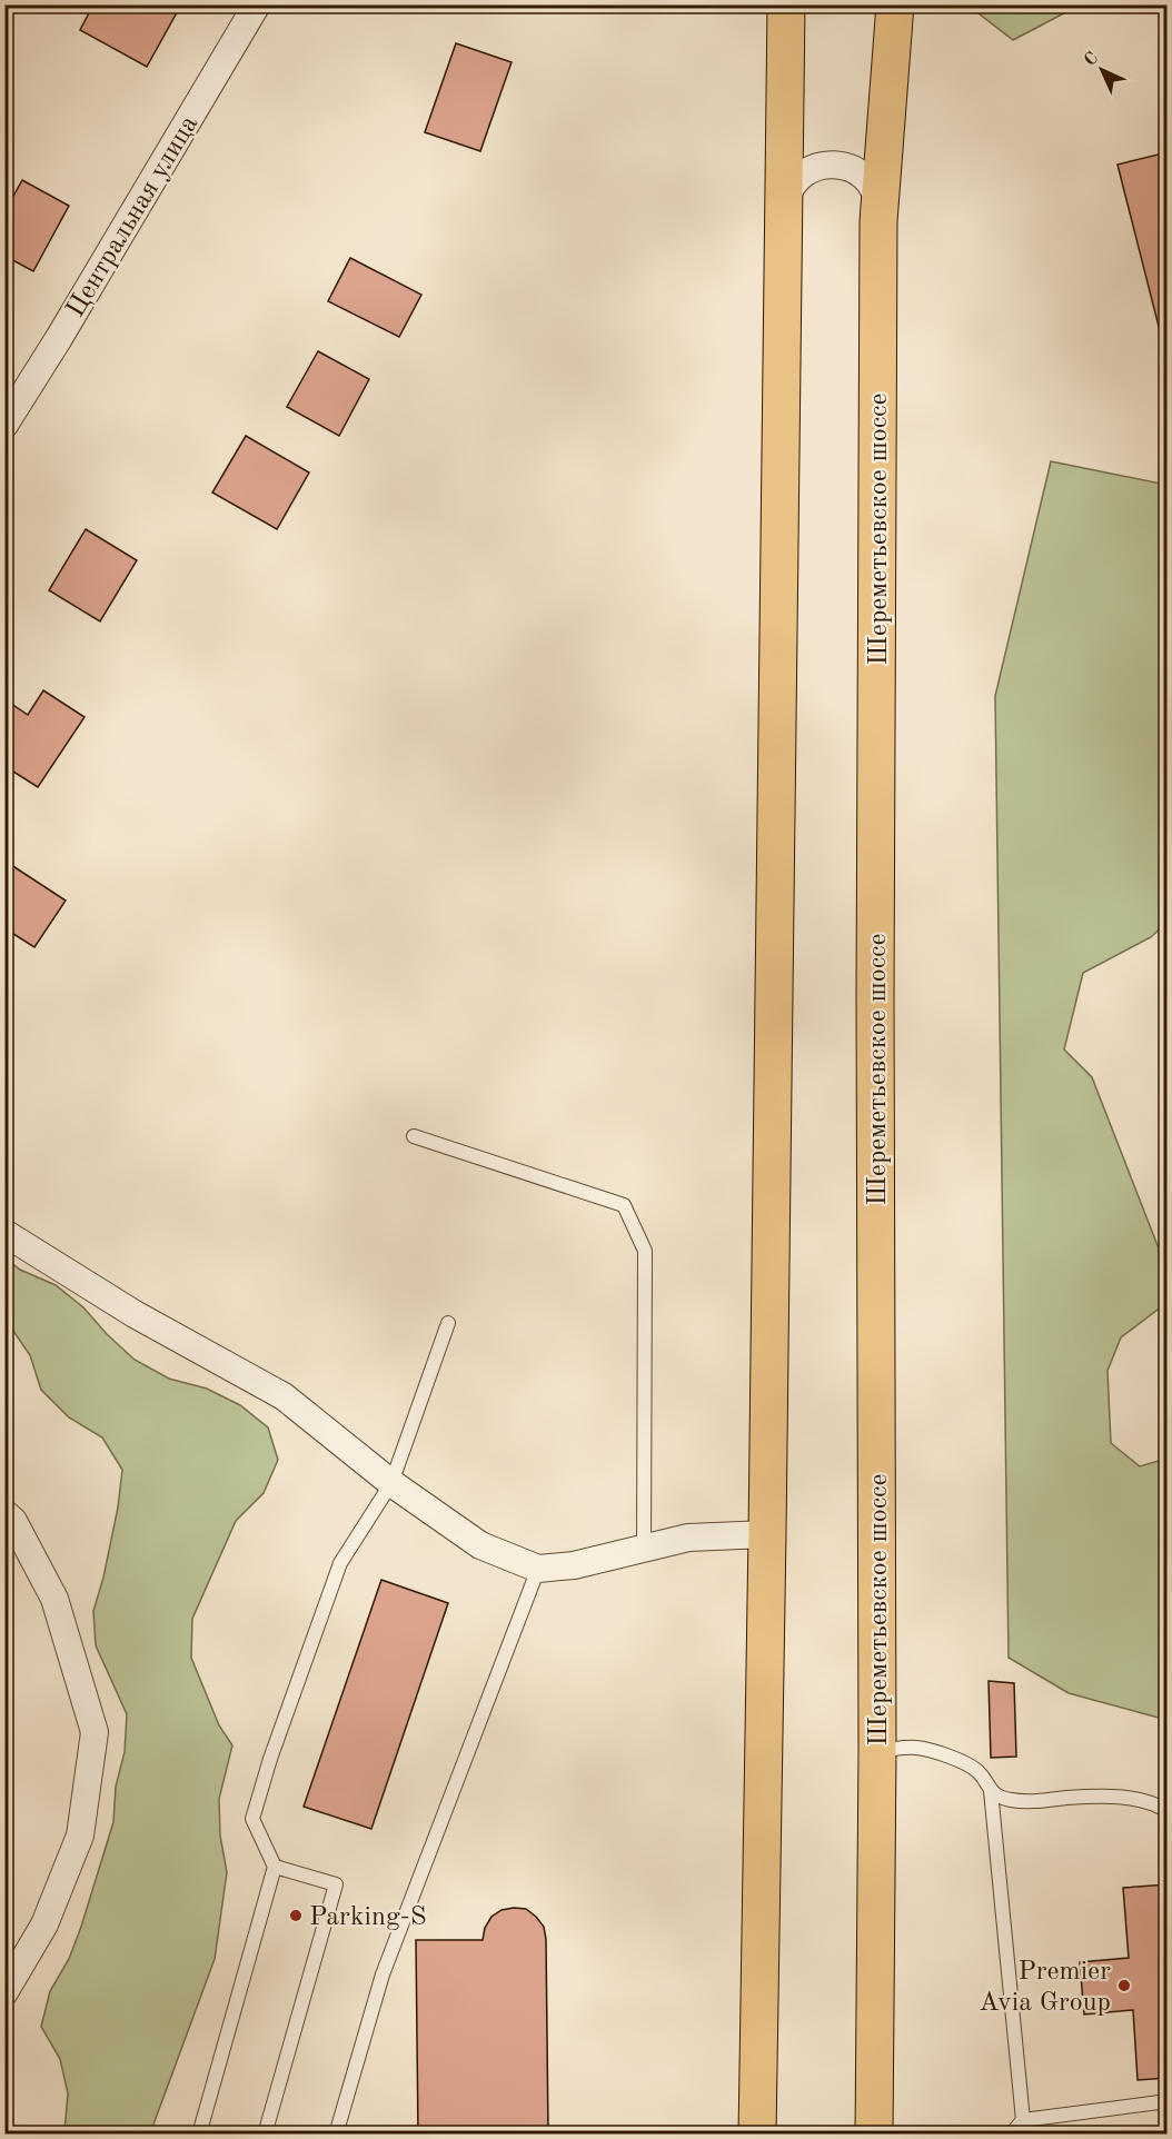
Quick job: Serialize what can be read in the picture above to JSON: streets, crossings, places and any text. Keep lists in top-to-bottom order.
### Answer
{
  "streets": {
    "main road": ["Шереметьевское шоссе"],
    "street": ["Центральная улица"]
  },
  "places": ["Parking-S", "Premier Avia Group"],
  "north": "top left"
}
